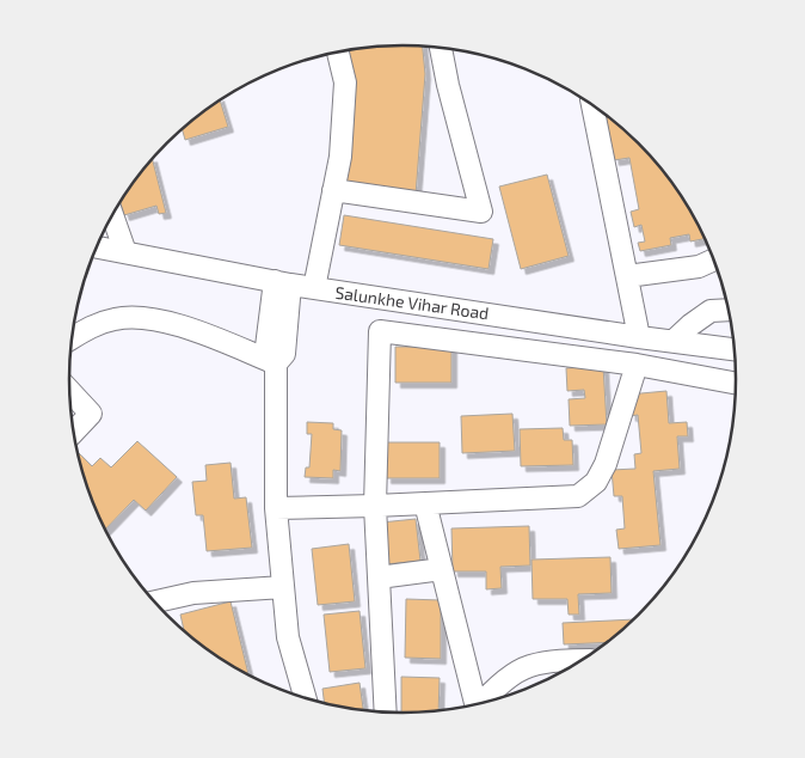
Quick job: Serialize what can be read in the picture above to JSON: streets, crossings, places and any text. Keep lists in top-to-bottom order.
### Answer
{
  "streets": {
    "street": ["Salunkhe Vihar Road"]
  }
}
